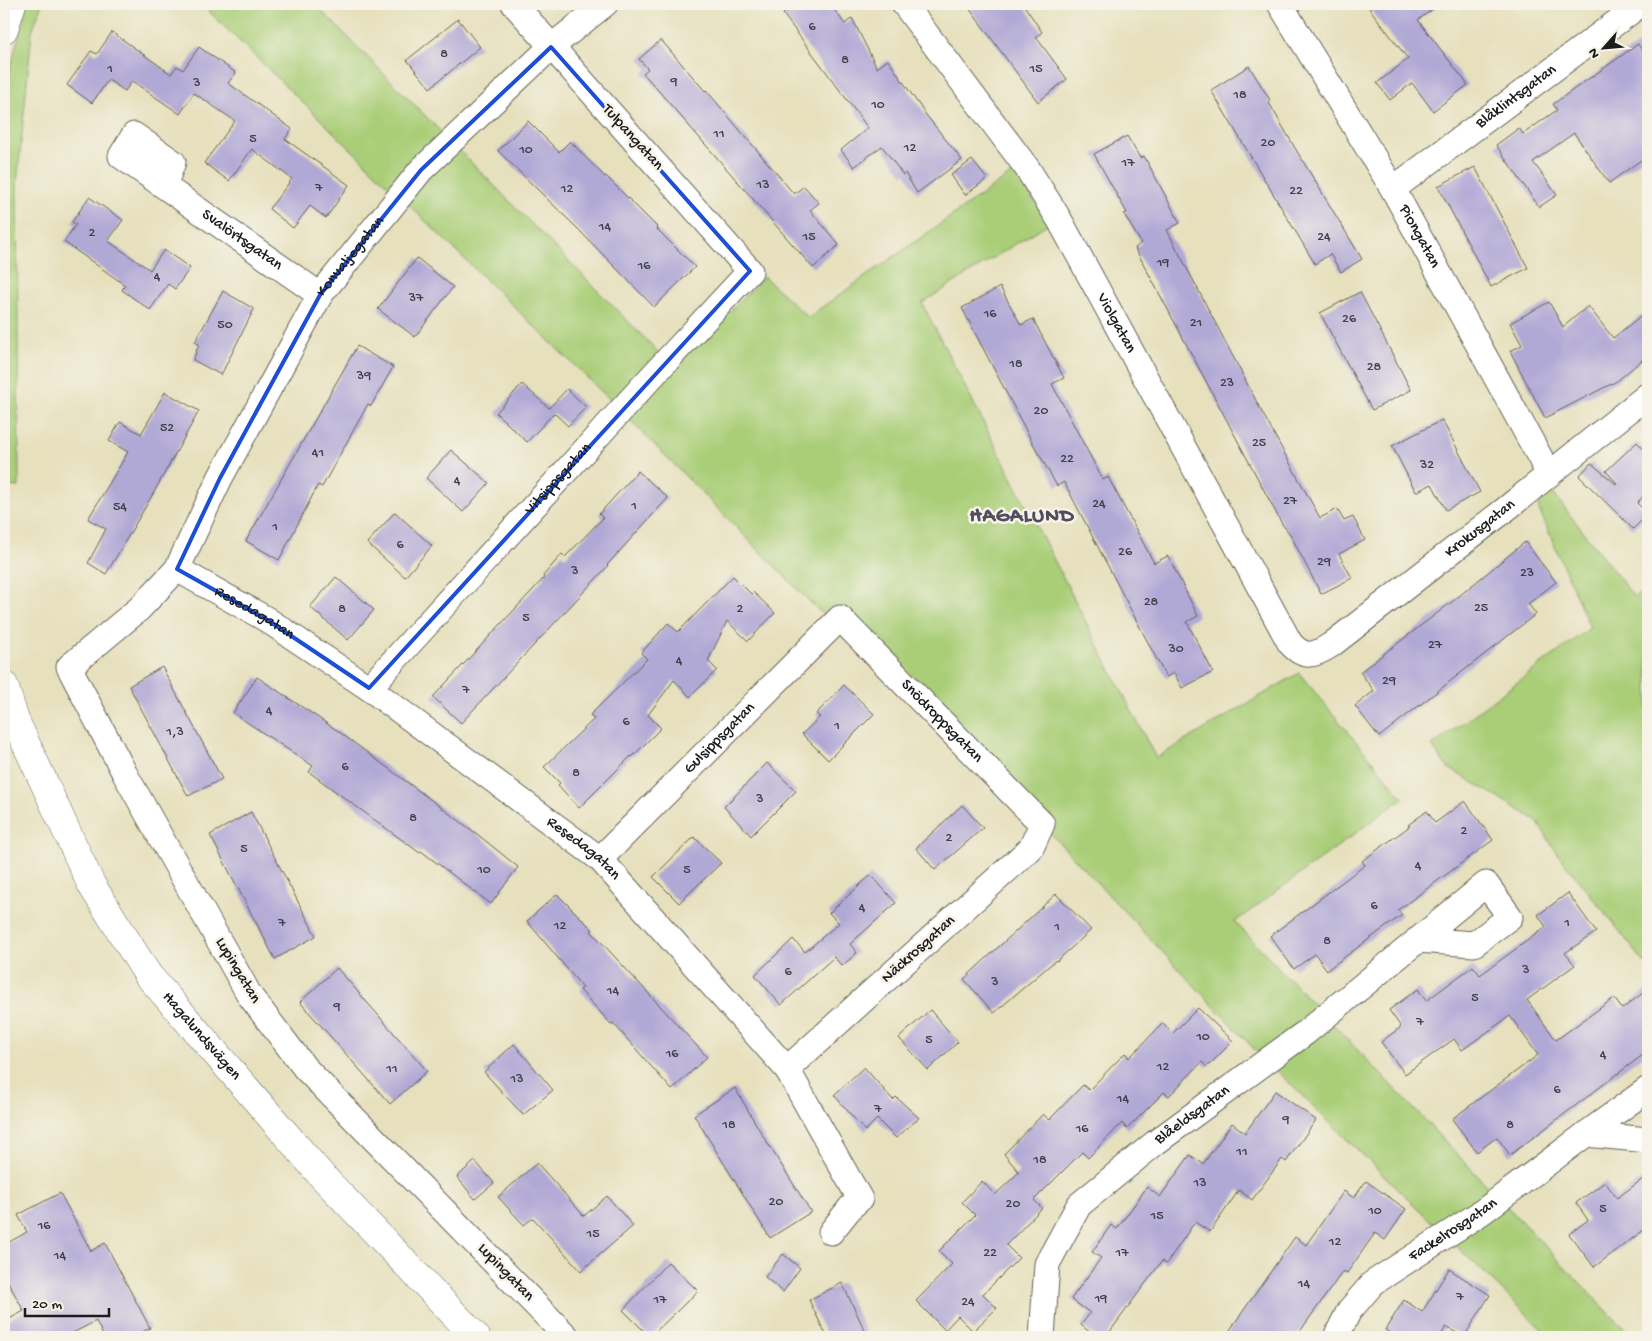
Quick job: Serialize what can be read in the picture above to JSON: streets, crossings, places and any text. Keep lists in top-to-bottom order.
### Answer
{
  "streets": {
    "street": [
      "Blåklintsgatan",
      "Tulpangatan",
      "Piongatan",
      "Svalörtsgatan",
      "Konvaljegatan",
      "Violgatan",
      "Vitsippsgatan",
      "Krokusgatan",
      "Resedagatan",
      "Snödroppsgatan",
      "Gulsippsgatan",
      "Näckrosgatan",
      "Lupingatan",
      "Hagalundsvägen",
      "Blåeldsgatan",
      "Fackelrosgatan"
    ]
  },
  "crossings": [
    ["Blåklintsgatan", "Piongatan"],
    ["Tulpangatan", "Konvaljegatan"],
    ["Tulpangatan", "Vitsippsgatan"],
    ["Piongatan", "Krokusgatan"],
    ["Svalörtsgatan", "Konvaljegatan"],
    ["Konvaljegatan", "Resedagatan"],
    ["Konvaljegatan", "Lupingatan"],
    ["Violgatan", "Krokusgatan"],
    ["Vitsippsgatan", "Resedagatan"],
    ["Resedagatan", "Gulsippsgatan"],
    ["Resedagatan", "Näckrosgatan"],
    ["Resedagatan", "Lupingatan"],
    ["Snödroppsgatan", "Gulsippsgatan"],
    ["Snödroppsgatan", "Näckrosgatan"]
  ],
  "districts": ["HAGALUND"],
  "house_numbers": [
    "6",
    "8",
    "8",
    "1",
    "15",
    "9",
    "3",
    "18",
    "10",
    "11",
    "5",
    "20",
    "12",
    "10",
    "17",
    "13",
    "7",
    "12",
    "22",
    "14",
    "2",
    "15",
    "24",
    "19",
    "16",
    "4",
    "37",
    "16",
    "26",
    "21",
    "50",
    "18",
    "28",
    "39",
    "23",
    "20",
    "52",
    "25",
    "41",
    "22",
    "32",
    "4",
    "27",
    "24",
    "1",
    "54",
    "1",
    "6",
    "26",
    "29",
    "3",
    "23",
    "28",
    "25",
    "8",
    "2",
    "5",
    "27",
    "30",
    "4",
    "29",
    "7",
    "4",
    "6",
    "1",
    "1,3",
    "6",
    "8",
    "3",
    "8",
    "2",
    "2",
    "5",
    "4",
    "10",
    "5",
    "6",
    "4",
    "7",
    "1",
    "12",
    "1",
    "8",
    "3",
    "6",
    "3",
    "14",
    "5",
    "9",
    "7",
    "10",
    "5",
    "16",
    "4",
    "12",
    "11",
    "13",
    "6",
    "14",
    "7",
    "9",
    "18",
    "8",
    "16",
    "11",
    "18",
    "13",
    "20",
    "20",
    "5",
    "10",
    "15",
    "16",
    "15",
    "12",
    "22",
    "17",
    "14",
    "14",
    "7",
    "19",
    "17",
    "24"
  ],
  "scale_bar": "20 m",
  "north": "bottom left"
}
